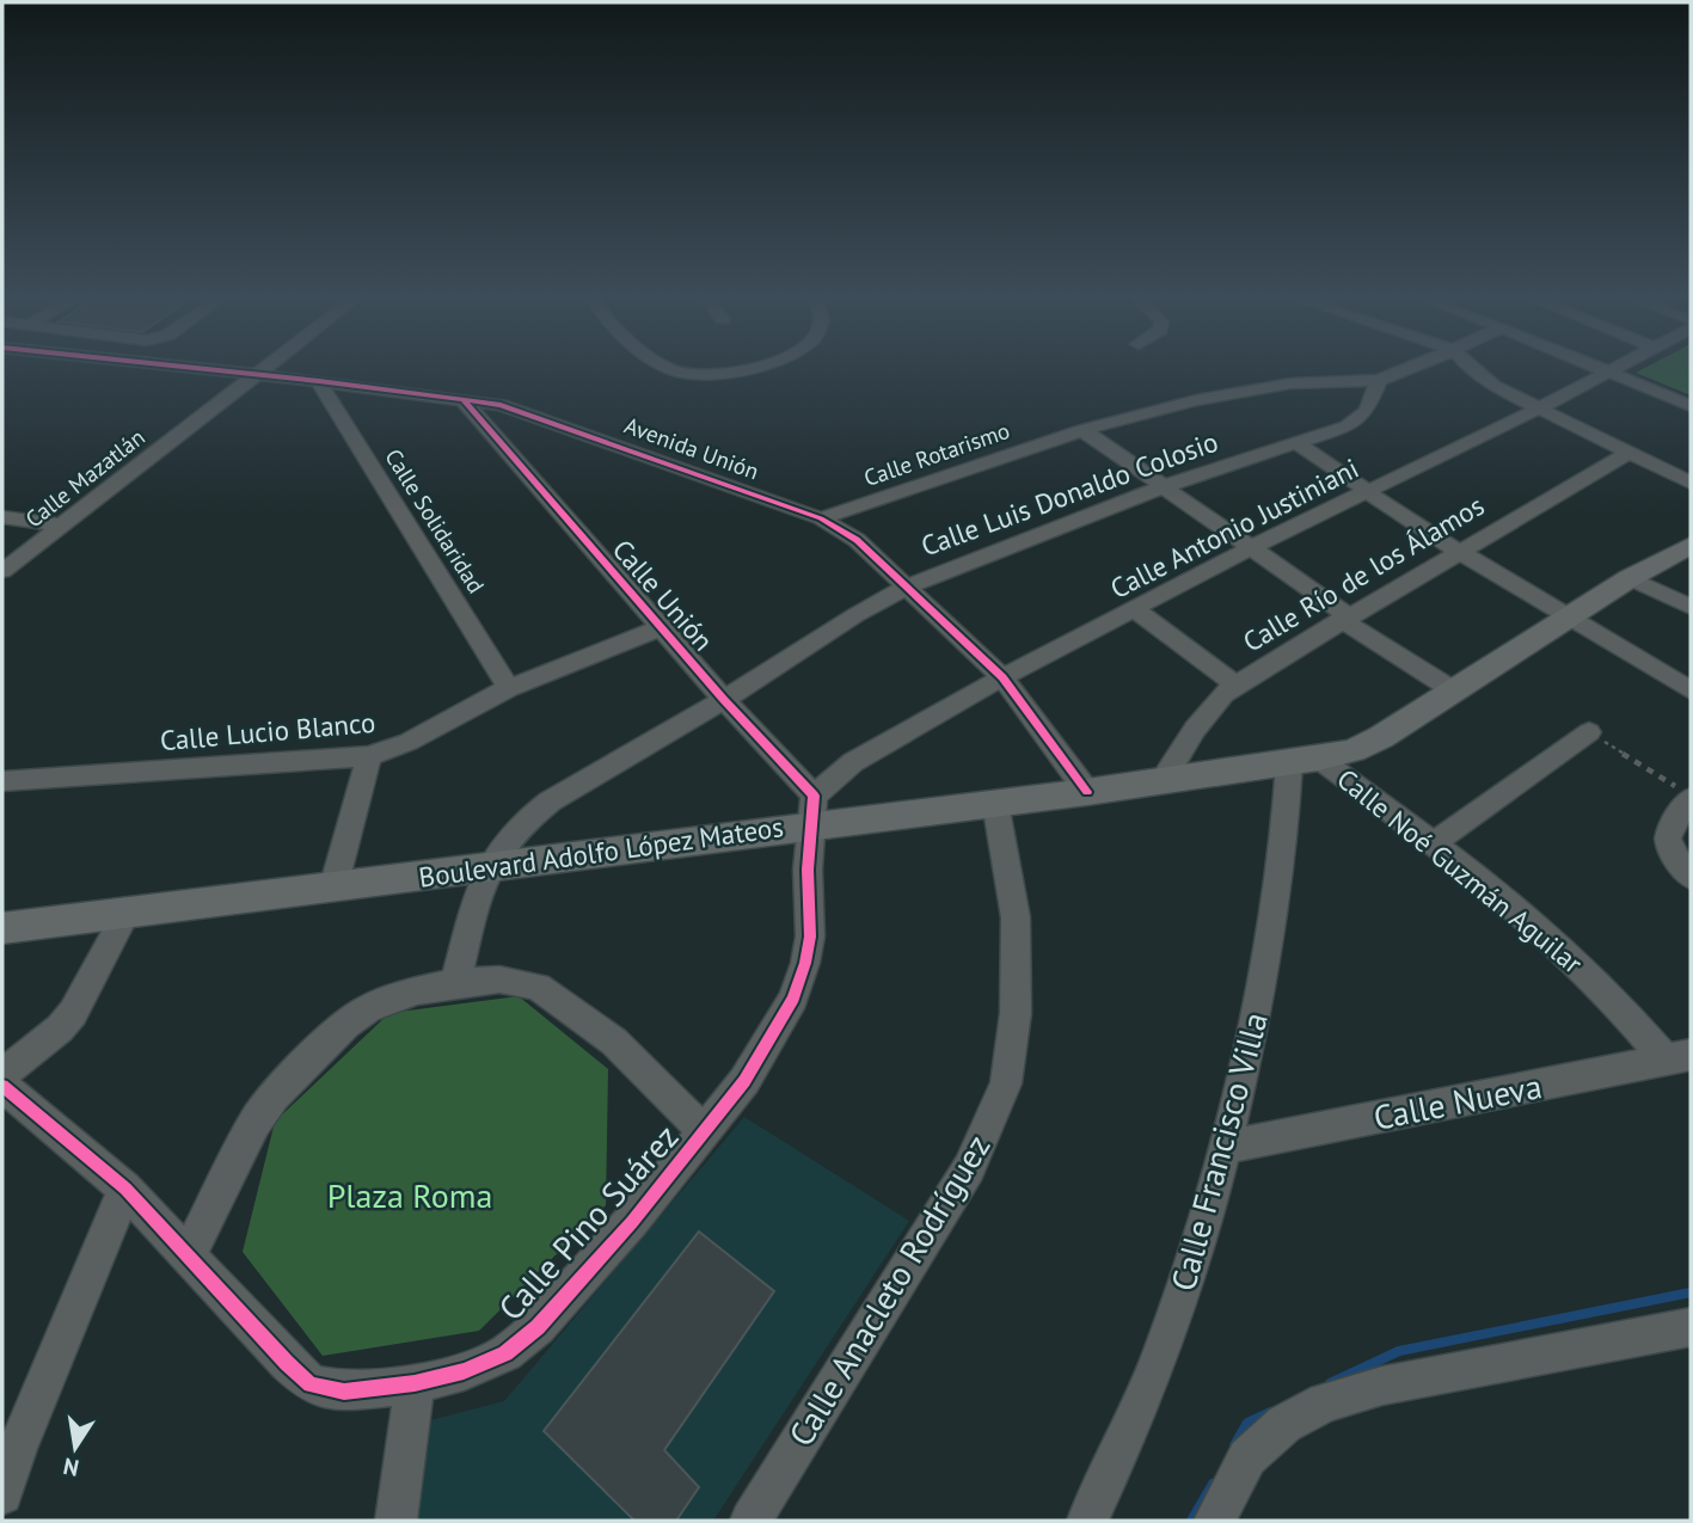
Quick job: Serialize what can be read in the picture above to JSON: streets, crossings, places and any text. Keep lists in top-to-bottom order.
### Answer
{
  "streets": {
    "main road": ["Boulevard Adolfo López Mateos"],
    "street": [
      "Avenida Unión",
      "Calle Rotarismo",
      "Calle Mazatlán",
      "Calle Luis Donaldo Colosio",
      "Calle Solidaridad",
      "Calle Antonio Justiniani",
      "Calle Río de los Álamos",
      "Calle Unión",
      "Calle Lucio Blanco",
      "Calle Noé Guzmán Aguilar",
      "Calle Nueva",
      "Calle Francisco Villa",
      "Calle Pino Suárez",
      "Calle Anacleto Rodríguez"
    ]
  },
  "crossings": [
    ["Avenida Unión", "Calle Rotarismo"],
    ["Avenida Unión", "Calle Mazatlán"],
    ["Avenida Unión", "Calle Luis Donaldo Colosio"],
    ["Avenida Unión", "Calle Solidaridad"],
    ["Avenida Unión", "Calle Antonio Justiniani"],
    ["Avenida Unión", "Calle Unión"],
    ["Avenida Unión", "Boulevard Adolfo López Mateos"],
    ["Calle Rotarismo", "Calle Luis Donaldo Colosio"],
    ["Calle Luis Donaldo Colosio", "Calle Unión"],
    ["Calle Luis Donaldo Colosio", "Boulevard Adolfo López Mateos"],
    ["Calle Solidaridad", "Calle Lucio Blanco"],
    ["Calle Antonio Justiniani", "Calle Unión"],
    ["Calle Antonio Justiniani", "Boulevard Adolfo López Mateos"],
    ["Calle Antonio Justiniani", "Calle Pino Suárez"],
    ["Calle Río de los Álamos", "Boulevard Adolfo López Mateos"],
    ["Calle Unión", "Calle Lucio Blanco"],
    ["Calle Unión", "Boulevard Adolfo López Mateos"],
    ["Calle Unión", "Calle Pino Suárez"],
    ["Boulevard Adolfo López Mateos", "Calle Noé Guzmán Aguilar"],
    ["Boulevard Adolfo López Mateos", "Calle Francisco Villa"],
    ["Boulevard Adolfo López Mateos", "Calle Pino Suárez"],
    ["Boulevard Adolfo López Mateos", "Calle Anacleto Rodríguez"],
    ["Calle Noé Guzmán Aguilar", "Calle Nueva"],
    ["Calle Noé Guzmán Aguilar", "Calle Francisco Villa"],
    ["Calle Nueva", "Calle Francisco Villa"]
  ],
  "parks": ["Plaza Roma"],
  "north": "bottom"
}
